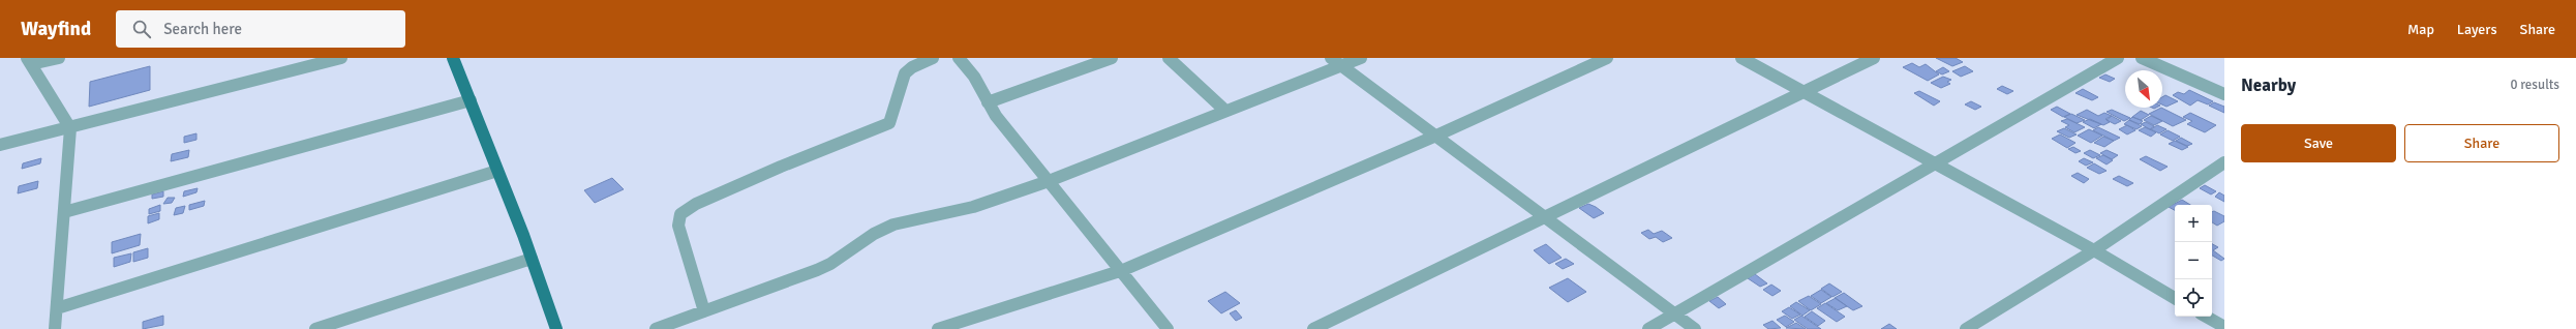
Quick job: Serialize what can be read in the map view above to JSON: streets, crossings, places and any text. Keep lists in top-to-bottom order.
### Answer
{
  "north": "bottom right",
  "page": {
    "header": "Wayfind",
    "search": "Search here",
    "nav": ["Map", "Layers", "Share"],
    "heading": ["Nearby", "0 results"],
    "buttons": ["Save", "Share"],
    "map_buttons": ["+", "−"]
  }
}
